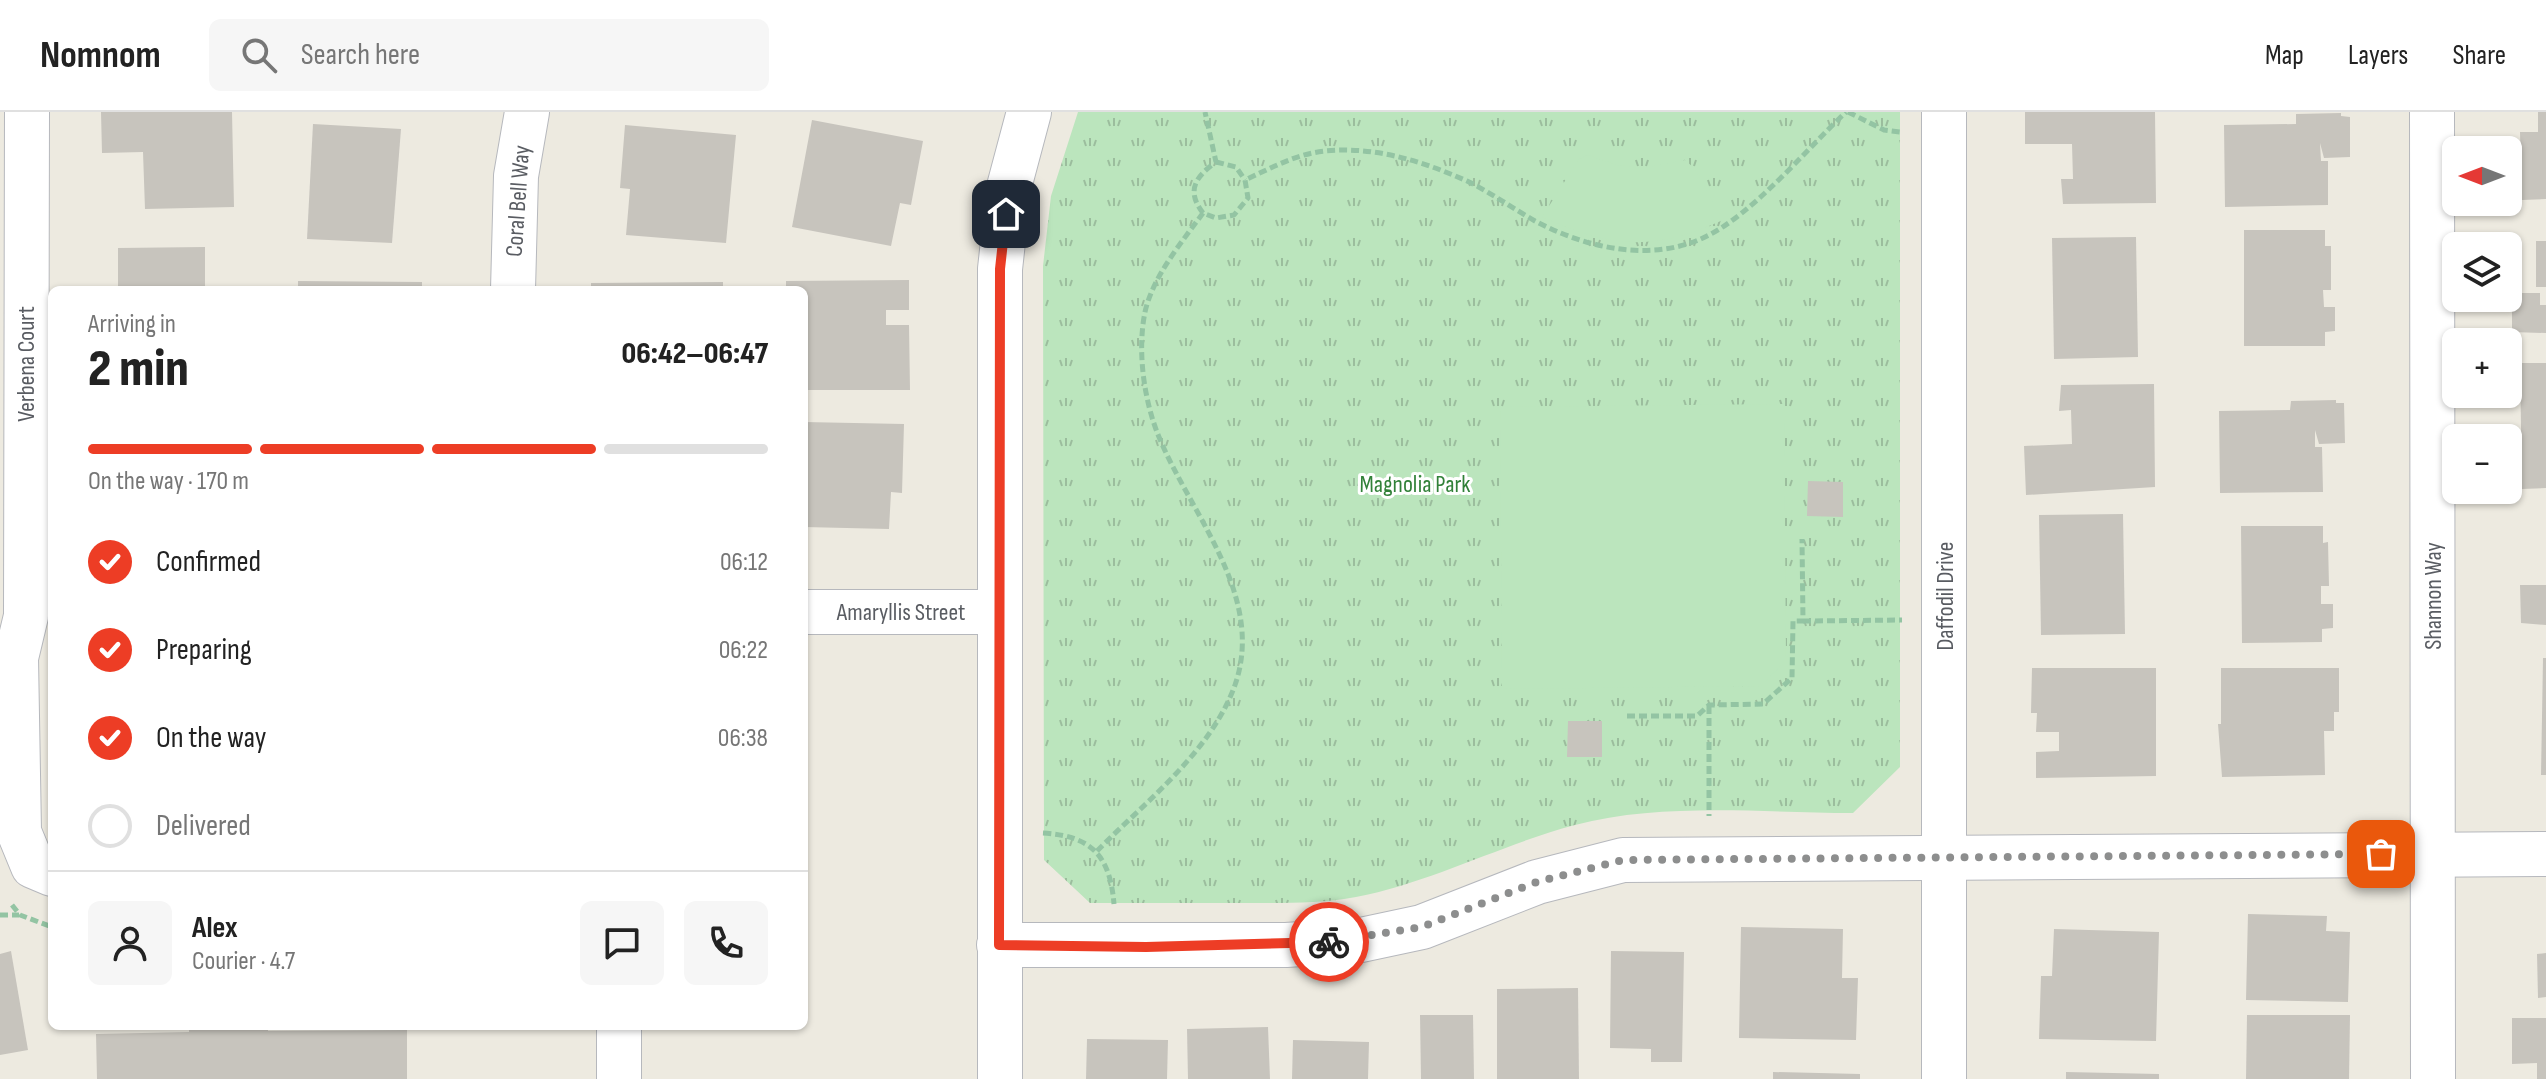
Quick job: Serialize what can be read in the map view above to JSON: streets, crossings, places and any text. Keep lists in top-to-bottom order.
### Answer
{
  "streets": {
    "street": [
      "Coral Bell Way",
      "Verbena Court",
      "Daffodil Drive",
      "Shannon Way",
      "Amaryllis Street"
    ]
  },
  "parks": ["Magnolia Park"],
  "north": "left",
  "page": {
    "header": "Nomnom",
    "search": "Search here",
    "nav": ["Map", "Layers", "Share"],
    "map_buttons": ["+", "−"],
    "heading": ["2 min", "Arriving in", "06:42–06:47"],
    "panel": ["Alex", "Courier · 4.7"],
    "bar": "On the way · 170 m",
    "list": [
      ["Confirmed", "06:12"],
      ["Preparing", "06:22"],
      ["On the way", "06:38"],
      "Delivered"
    ]
  }
}
